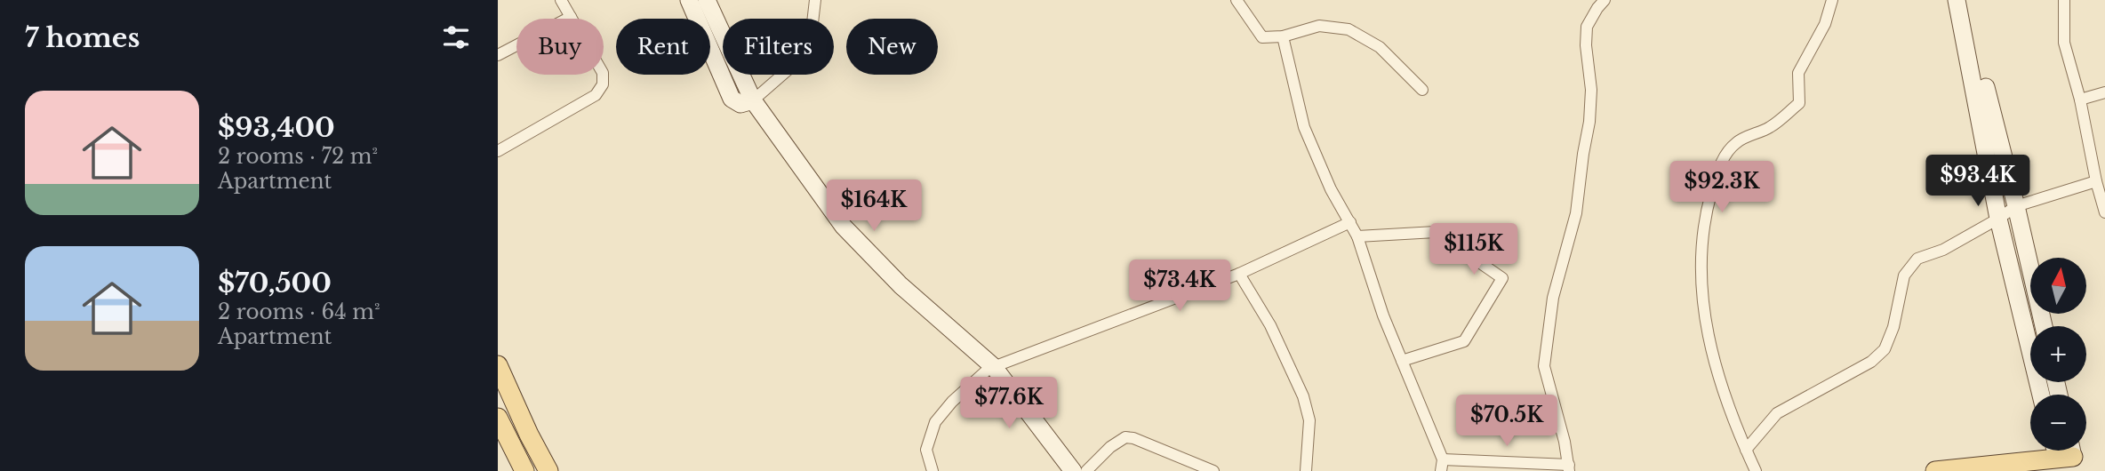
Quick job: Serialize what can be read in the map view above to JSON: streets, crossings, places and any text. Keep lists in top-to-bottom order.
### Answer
{
  "north": "top",
  "page": {
    "heading": "7 homes",
    "chip": [
      "Buy",
      "Rent",
      "Filters",
      "New"
    ],
    "list": [
      {
        "name": "$93,400",
        "note": "2 rooms · 72 m² · Apartment"
      },
      {
        "name": "$70,500",
        "note": "2 rooms · 64 m² · Apartment"
      }
    ],
    "price": [
      "$93.4K",
      "$92.3K",
      "$164K",
      "$115K",
      "$73.4K",
      "$77.6K",
      "$70.5K"
    ],
    "map_buttons": ["+", "−"]
  }
}
